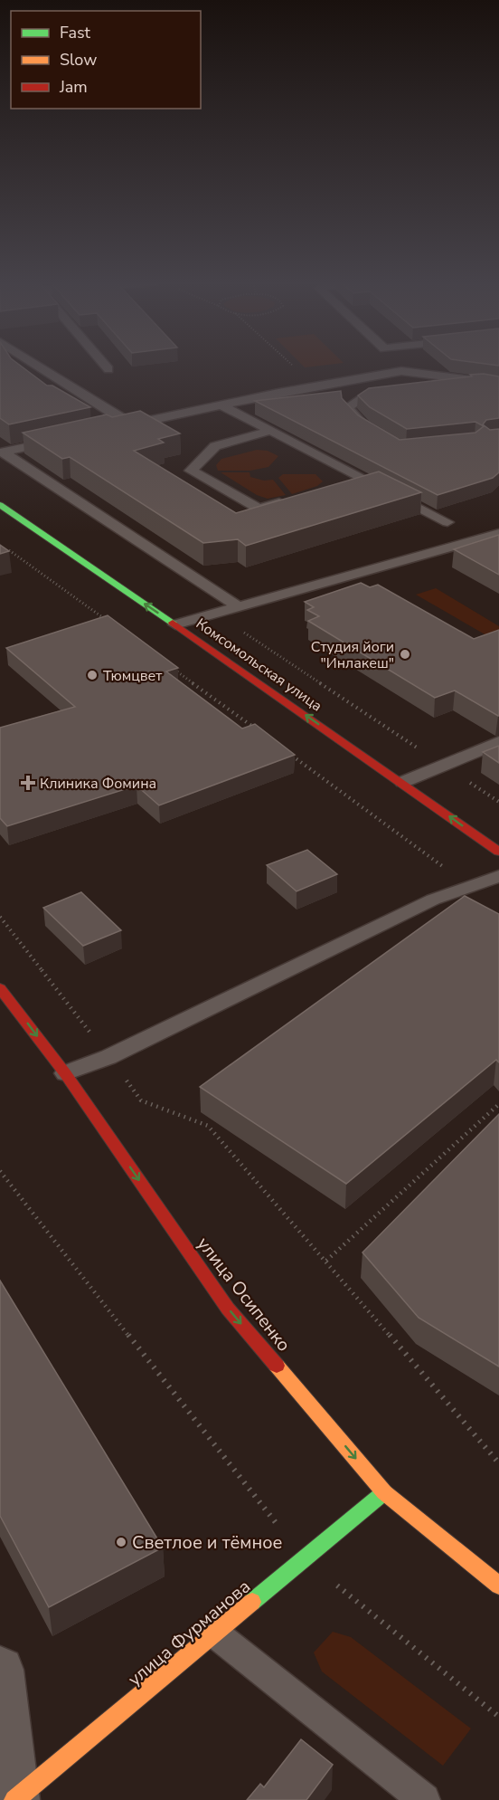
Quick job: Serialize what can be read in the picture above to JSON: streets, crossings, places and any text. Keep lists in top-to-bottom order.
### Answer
{
  "streets": {
    "main road": ["Комсомольская улица", "улица Осипенко", "улица Фурманова"]
  },
  "crossings": [
    ["улица Осипенко", "улица Фурманова"]
  ],
  "one_way": ["Комсомольская улица", "улица Осипенко"],
  "places": {
    "other": ["Студия йоги \"Инлакеш\"", "Тюмцвет", "Светлое и тёмное"],
    "health": ["Клиника Фомина"]
  },
  "legend": ["Fast", "Slow", "Jam"]
}
